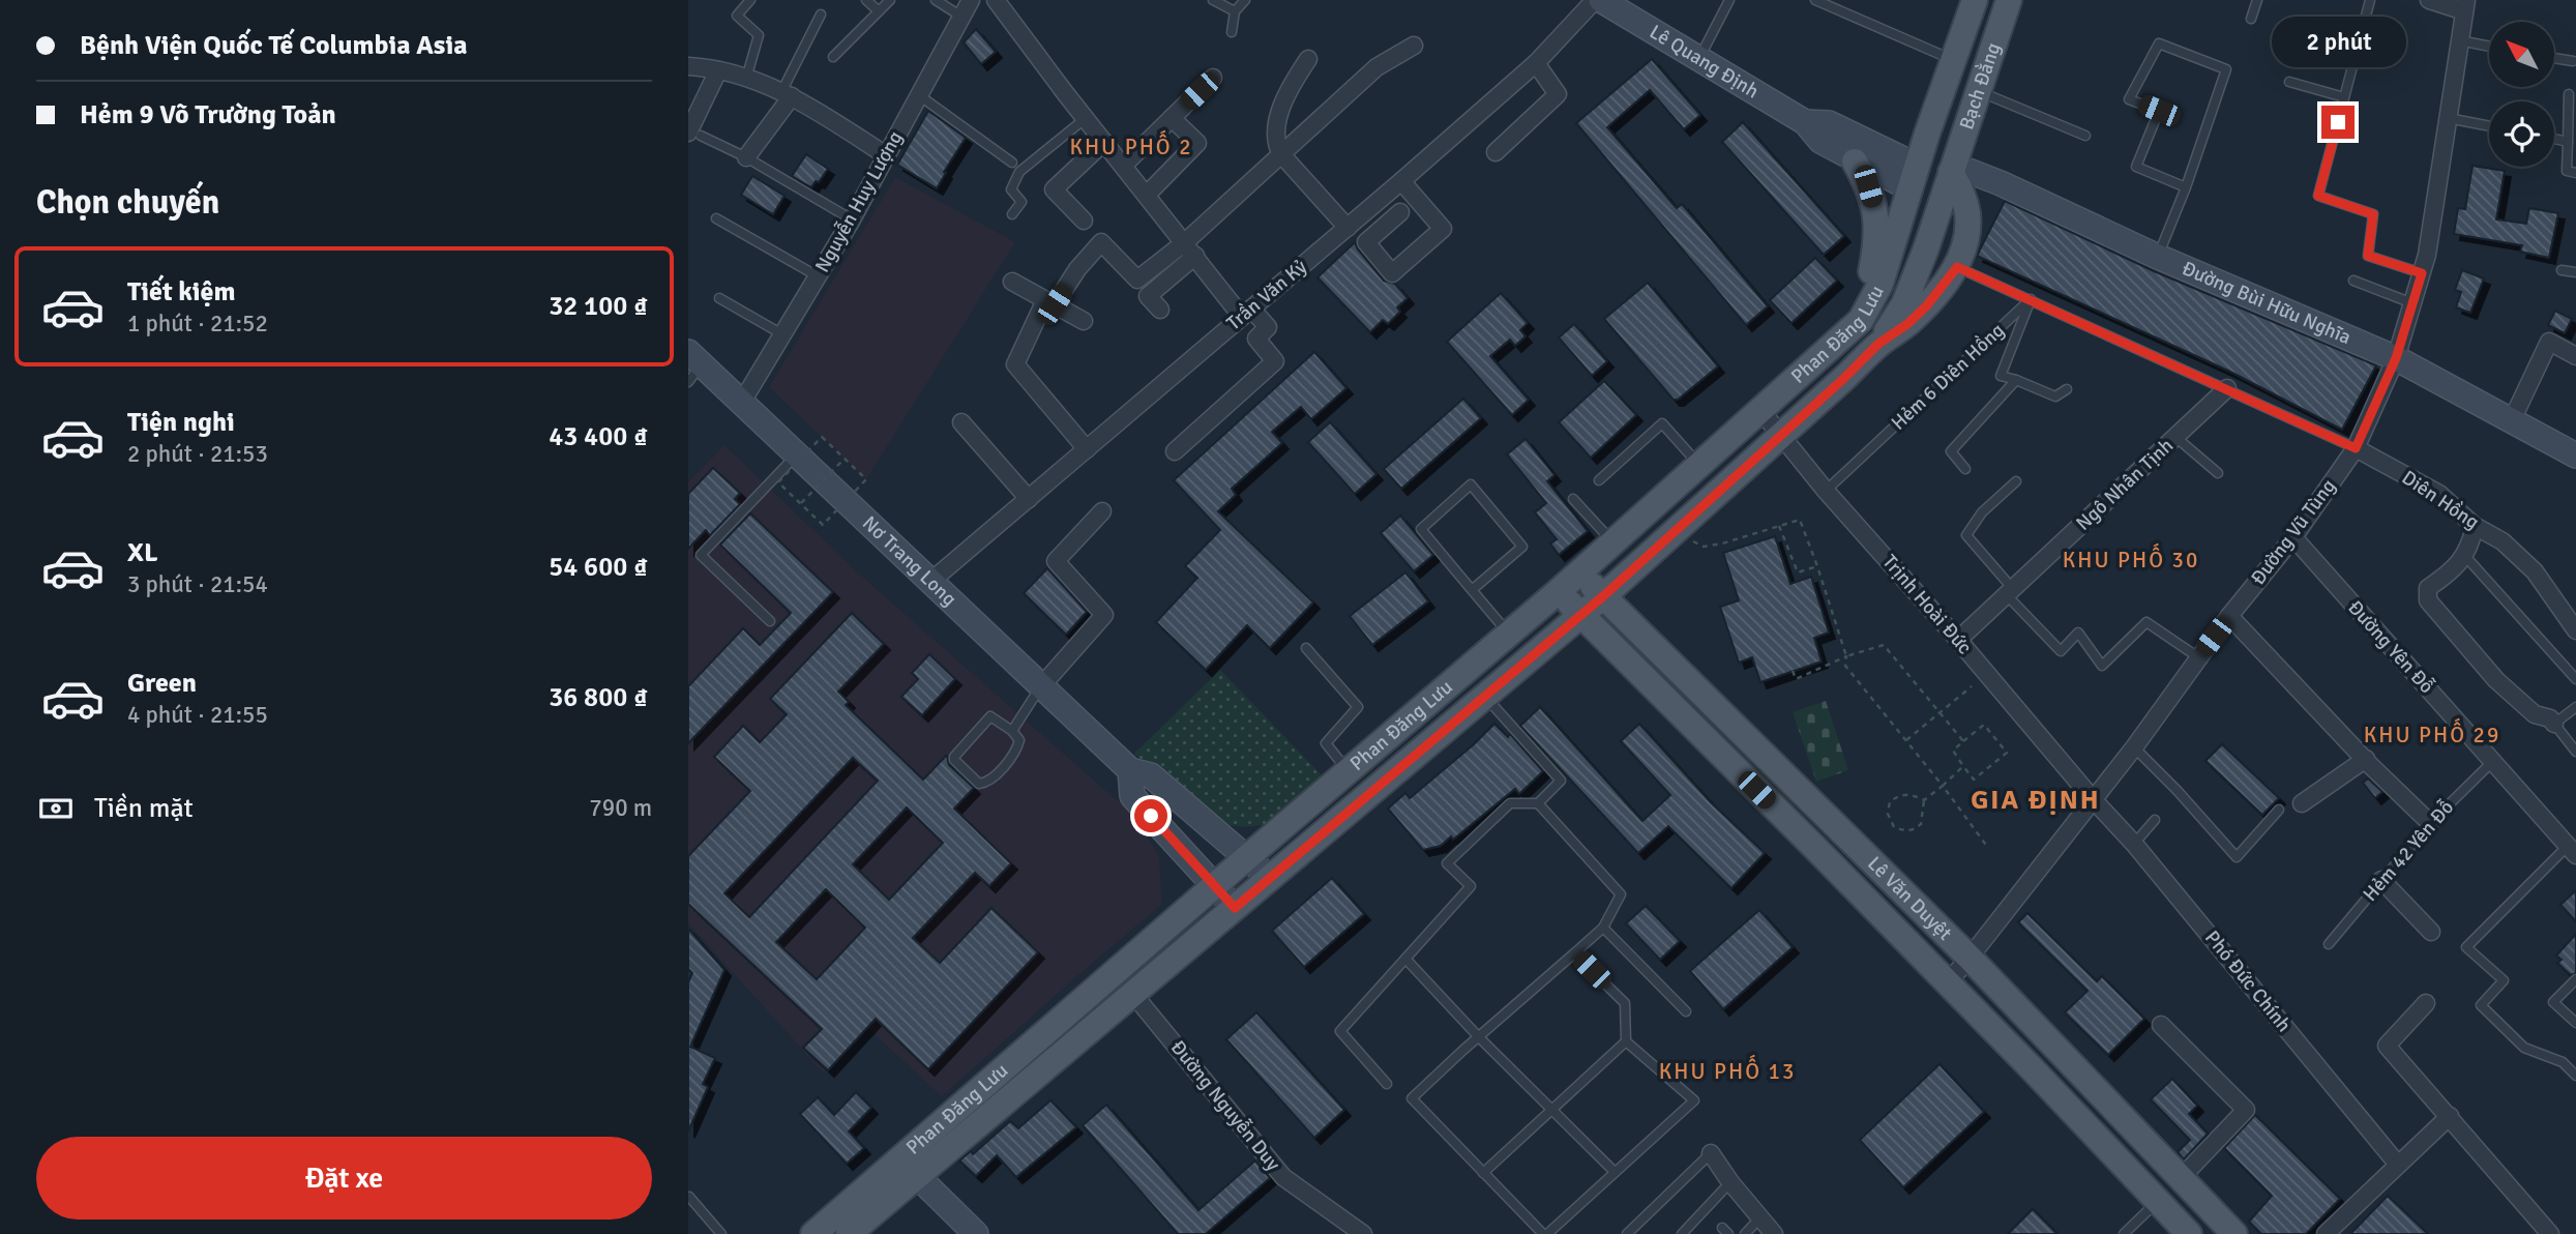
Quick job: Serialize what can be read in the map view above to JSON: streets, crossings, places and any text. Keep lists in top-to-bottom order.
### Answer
{
  "streets": {
    "main road": [
      "Lê Quang Định",
      "Bạch Đằng",
      "Đường Bùi Hữu Nghĩa",
      "Phan Đăng Lưu",
      "Nơ Trang Long",
      "Lê Văn Duyệt"
    ],
    "street": [
      "Nguyễn Huy Lượng",
      "Trần Văn Kỷ",
      "Ngô Nhân Tịnh",
      "Diên Hồng",
      "Đường Vũ Tùng",
      "Trịnh Hoài Đức",
      "Đường Yên Đỗ",
      "Phó Đức Chính",
      "Đường Nguyễn Duy"
    ],
    "lane": ["Hẻm 6 Diên Hồng", "Hẻm 42 Yên Đỗ"]
  },
  "crossings": [
    ["Lê Quang Định", "Bạch Đằng"],
    ["Lê Quang Định", "Phan Đăng Lưu"],
    ["Bạch Đằng", "Đường Bùi Hữu Nghĩa"],
    ["Bạch Đằng", "Phan Đăng Lưu"],
    ["Nguyễn Huy Lượng", "Nơ Trang Long"],
    ["Trần Văn Kỷ", "Nơ Trang Long"],
    ["Đường Bùi Hữu Nghĩa", "Phan Đăng Lưu"],
    ["Đường Bùi Hữu Nghĩa", "Đường Vũ Tùng"],
    ["Phan Đăng Lưu", "Diên Hồng"],
    ["Phan Đăng Lưu", "Nơ Trang Long"],
    ["Phan Đăng Lưu", "Trịnh Hoài Đức"],
    ["Phan Đăng Lưu", "Lê Văn Duyệt"],
    ["Phan Đăng Lưu", "Đường Nguyễn Duy"],
    ["Hẻm 6 Diên Hồng", "Diên Hồng"],
    ["Hẻm 6 Diên Hồng", "Trịnh Hoài Đức"],
    ["Ngô Nhân Tịnh", "Diên Hồng"],
    ["Ngô Nhân Tịnh", "Trịnh Hoài Đức"],
    ["Diên Hồng", "Đường Vũ Tùng"],
    ["Đường Vũ Tùng", "Trịnh Hoài Đức"],
    ["Đường Vũ Tùng", "Đường Yên Đỗ"],
    ["Đường Vũ Tùng", "Lê Văn Duyệt"],
    ["Đường Vũ Tùng", "Phó Đức Chính"],
    ["Trịnh Hoài Đức", "Phó Đức Chính"],
    ["Đường Yên Đỗ", "Hẻm 42 Yên Đỗ"]
  ],
  "districts": [
    "KHU PHỐ 2",
    "KHU PHỐ 30",
    "KHU PHỐ 29",
    "GIA ĐỊNH",
    "KHU PHỐ 13"
  ],
  "north": "top left",
  "page": {
    "banner": ["Bệnh Viện Quốc Tế Columbia Asia", "Hẻm 9 Võ Trường Toản"],
    "bubble": "2 phút",
    "heading": "Chọn chuyến",
    "list": [
      {
        "name": "Tiết kiệm",
        "note": "1 phút · 21:52",
        "value": "32 100 ₫"
      },
      {
        "name": "Tiện nghi",
        "note": "2 phút · 21:53",
        "value": "43 400 ₫"
      },
      {
        "name": "XL",
        "note": "3 phút · 21:54",
        "value": "54 600 ₫"
      },
      {
        "name": "Green",
        "note": "4 phút · 21:55",
        "value": "36 800 ₫"
      }
    ],
    "pay": ["Tiền mặt", "790 m"],
    "buttons": "Đặt xe"
  }
}
